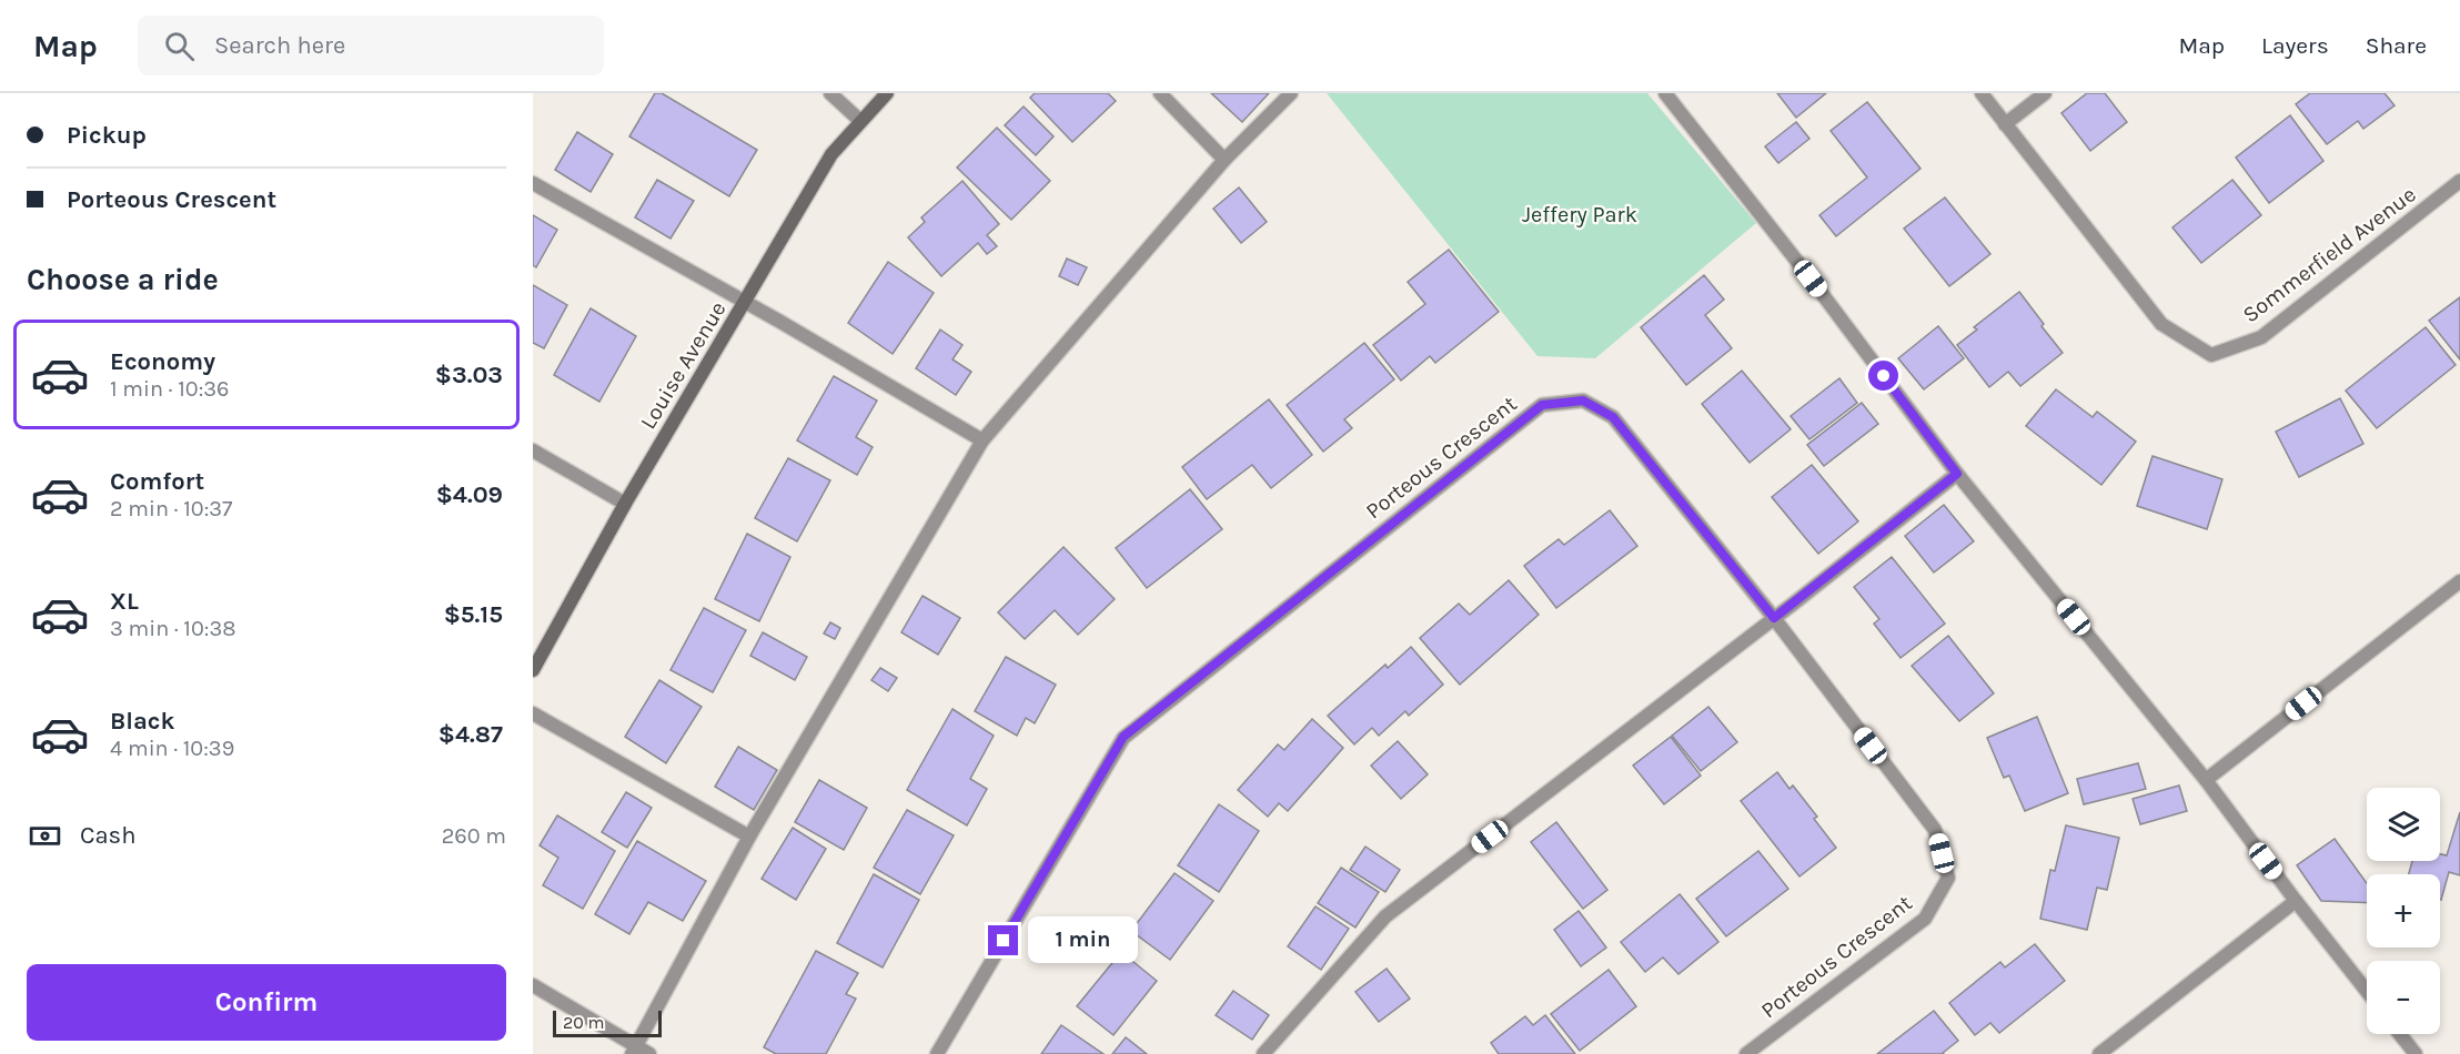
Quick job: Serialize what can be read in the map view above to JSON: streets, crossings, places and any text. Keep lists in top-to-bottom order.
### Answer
{
  "streets": {
    "street": ["Sommerfield Avenue", "Louise Avenue", "Porteous Crescent"]
  },
  "parks": ["Jeffery Park"],
  "scale_bar": "20 m",
  "page": {
    "header": "Map",
    "search": "Search here",
    "nav": ["Map", "Layers", "Share"],
    "banner": ["Pickup", "Porteous Crescent"],
    "heading": "Choose a ride",
    "list": [
      {
        "name": "Economy",
        "note": "1 min · 10:36",
        "value": "$3.03"
      },
      {
        "name": "Comfort",
        "note": "2 min · 10:37",
        "value": "$4.09"
      },
      {
        "name": "XL",
        "note": "3 min · 10:38",
        "value": "$5.15"
      },
      {
        "name": "Black",
        "note": "4 min · 10:39",
        "value": "$4.87"
      }
    ],
    "map_buttons": ["+", "−"],
    "pay": ["Cash", "260 m"],
    "bubble": "1 min",
    "buttons": "Confirm",
    "scale": "20 m"
  }
}
